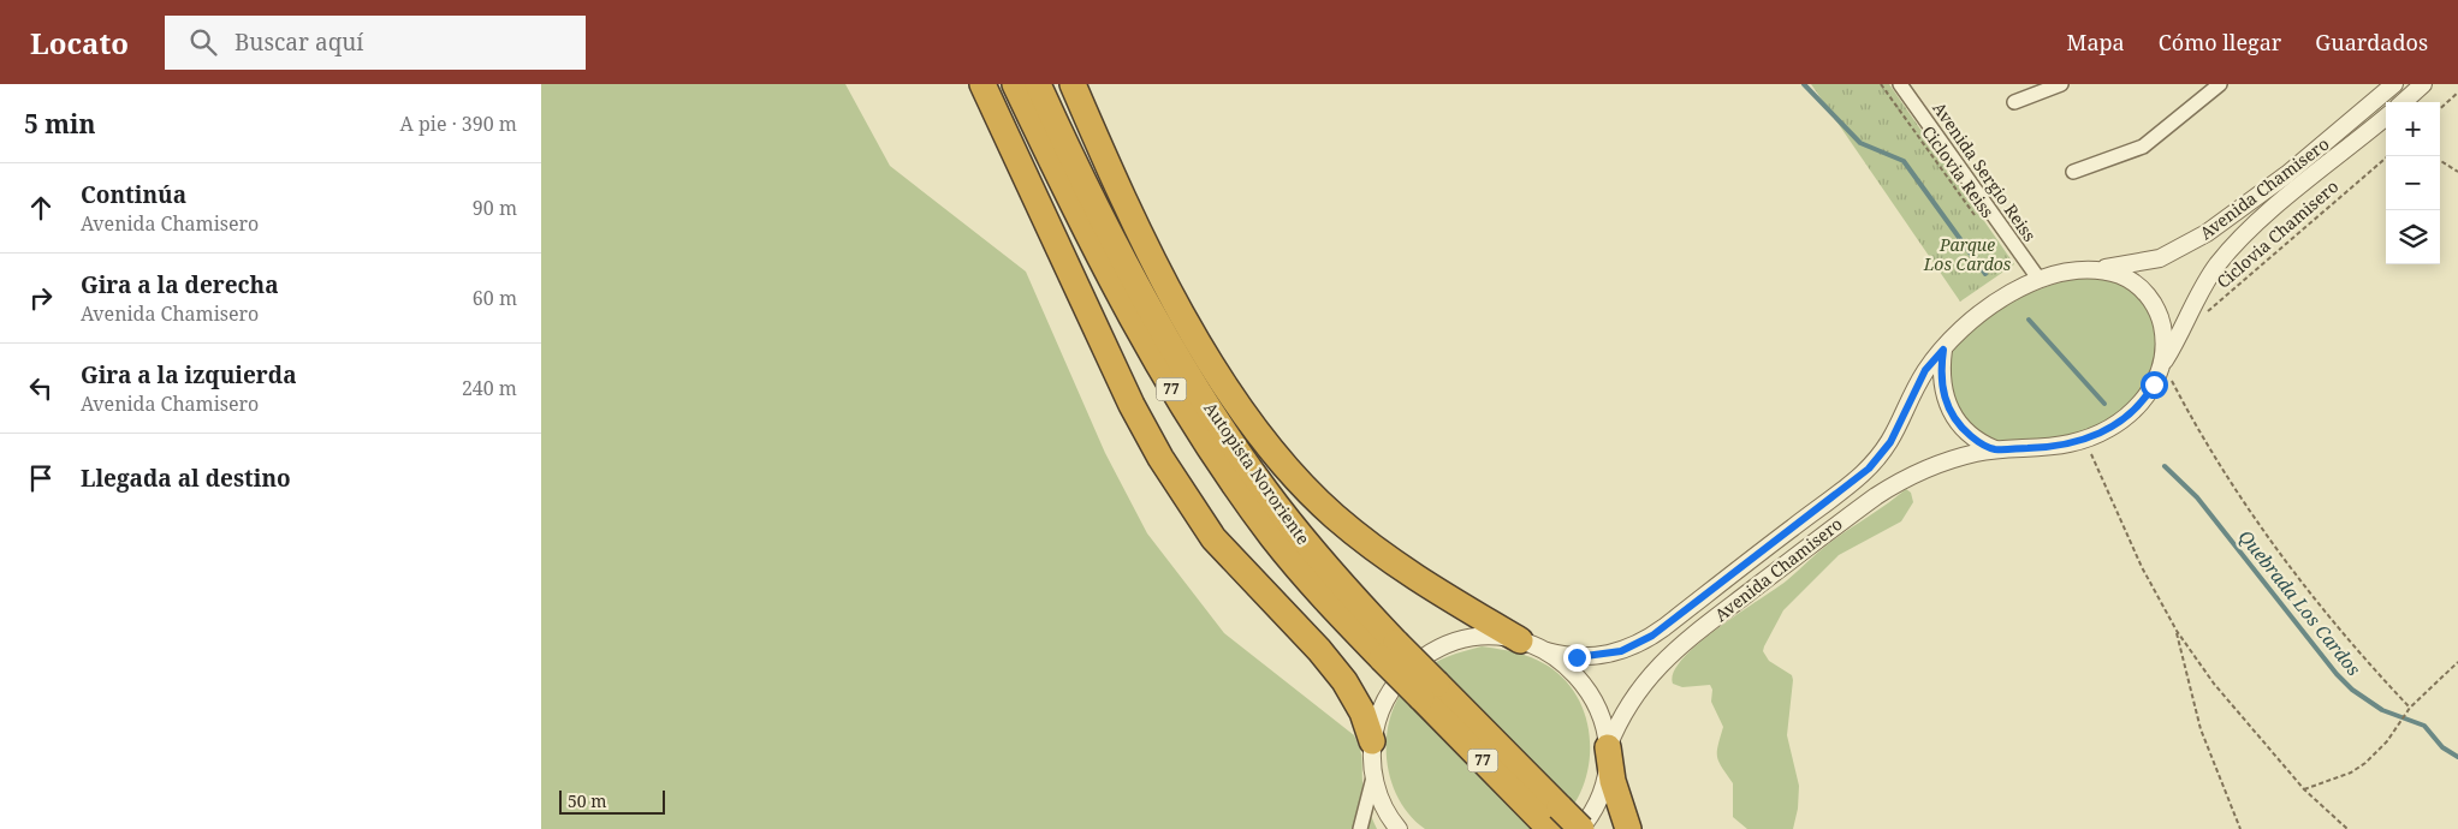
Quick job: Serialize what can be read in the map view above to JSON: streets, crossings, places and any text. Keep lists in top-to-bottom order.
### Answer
{
  "streets": {
    "highway": ["77", "Autopista Nororiente"],
    "street": ["Avenida Sergio Reiss", "Avenida Chamisero"],
    "path": ["Ciclovia Reiss", "Ciclovia Chamisero"]
  },
  "crossings": [
    ["Avenida Sergio Reiss", "Avenida Chamisero"]
  ],
  "water": ["Quebrada Los Cardos"],
  "parks": ["Parque Los Cardos"],
  "scale_bar": "50 m",
  "page": {
    "header": "Locato",
    "search": "Buscar aquí",
    "nav": ["Mapa", "Cómo llegar", "Guardados"],
    "heading": ["5 min", "A pie · 390 m"],
    "map_buttons": ["+", "−"],
    "list": [
      ["Continúa", "Avenida Chamisero", "90 m"],
      ["Gira a la derecha", "Avenida Chamisero", "60 m"],
      ["Gira a la izquierda", "Avenida Chamisero", "240 m"],
      "Llegada al destino"
    ],
    "scale": "50 m"
  }
}
